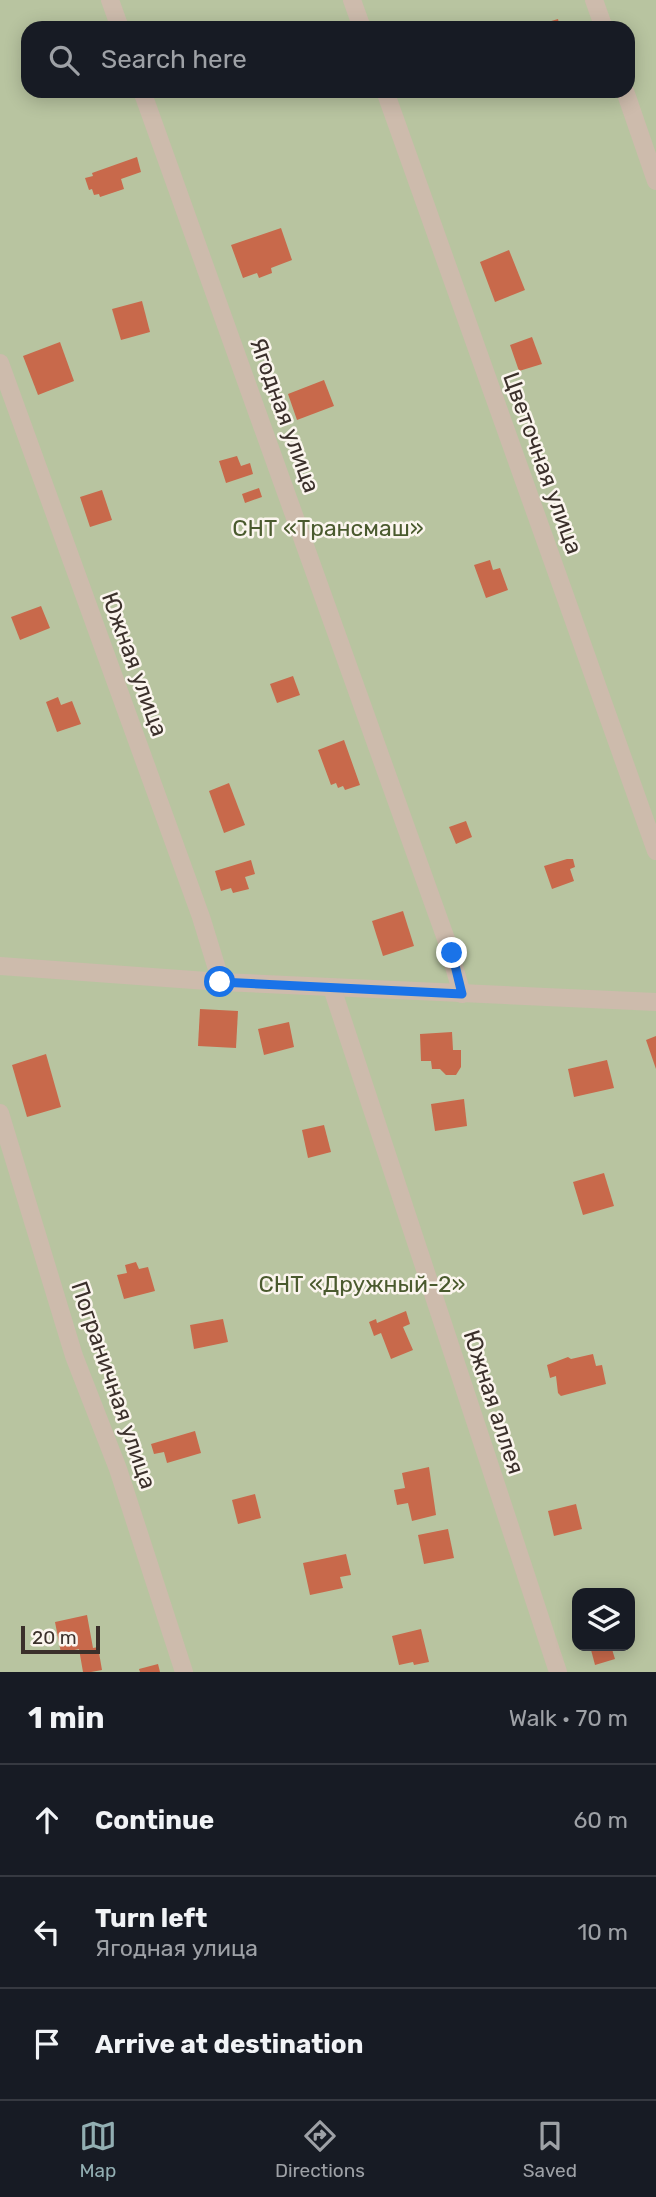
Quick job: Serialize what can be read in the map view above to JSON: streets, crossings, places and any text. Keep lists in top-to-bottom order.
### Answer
{
  "streets": {
    "street": [
      "Ягодная улица",
      "Цветочная улица",
      "Южная улица",
      "Пограничная улица",
      "Южная аллея"
    ]
  },
  "parks": ["СНТ «Трансмаш»", "СНТ «Дружный-2»"],
  "scale_bar": "20 m",
  "page": {
    "search": "Search here",
    "scale": "20 m",
    "heading": ["1 min", "Walk · 70 m"],
    "list": [
      ["Continue", "60 m"],
      ["Turn left", "Ягодная улица", "10 m"],
      "Arrive at destination"
    ],
    "nav": ["Map", "Directions", "Saved"]
  }
}
